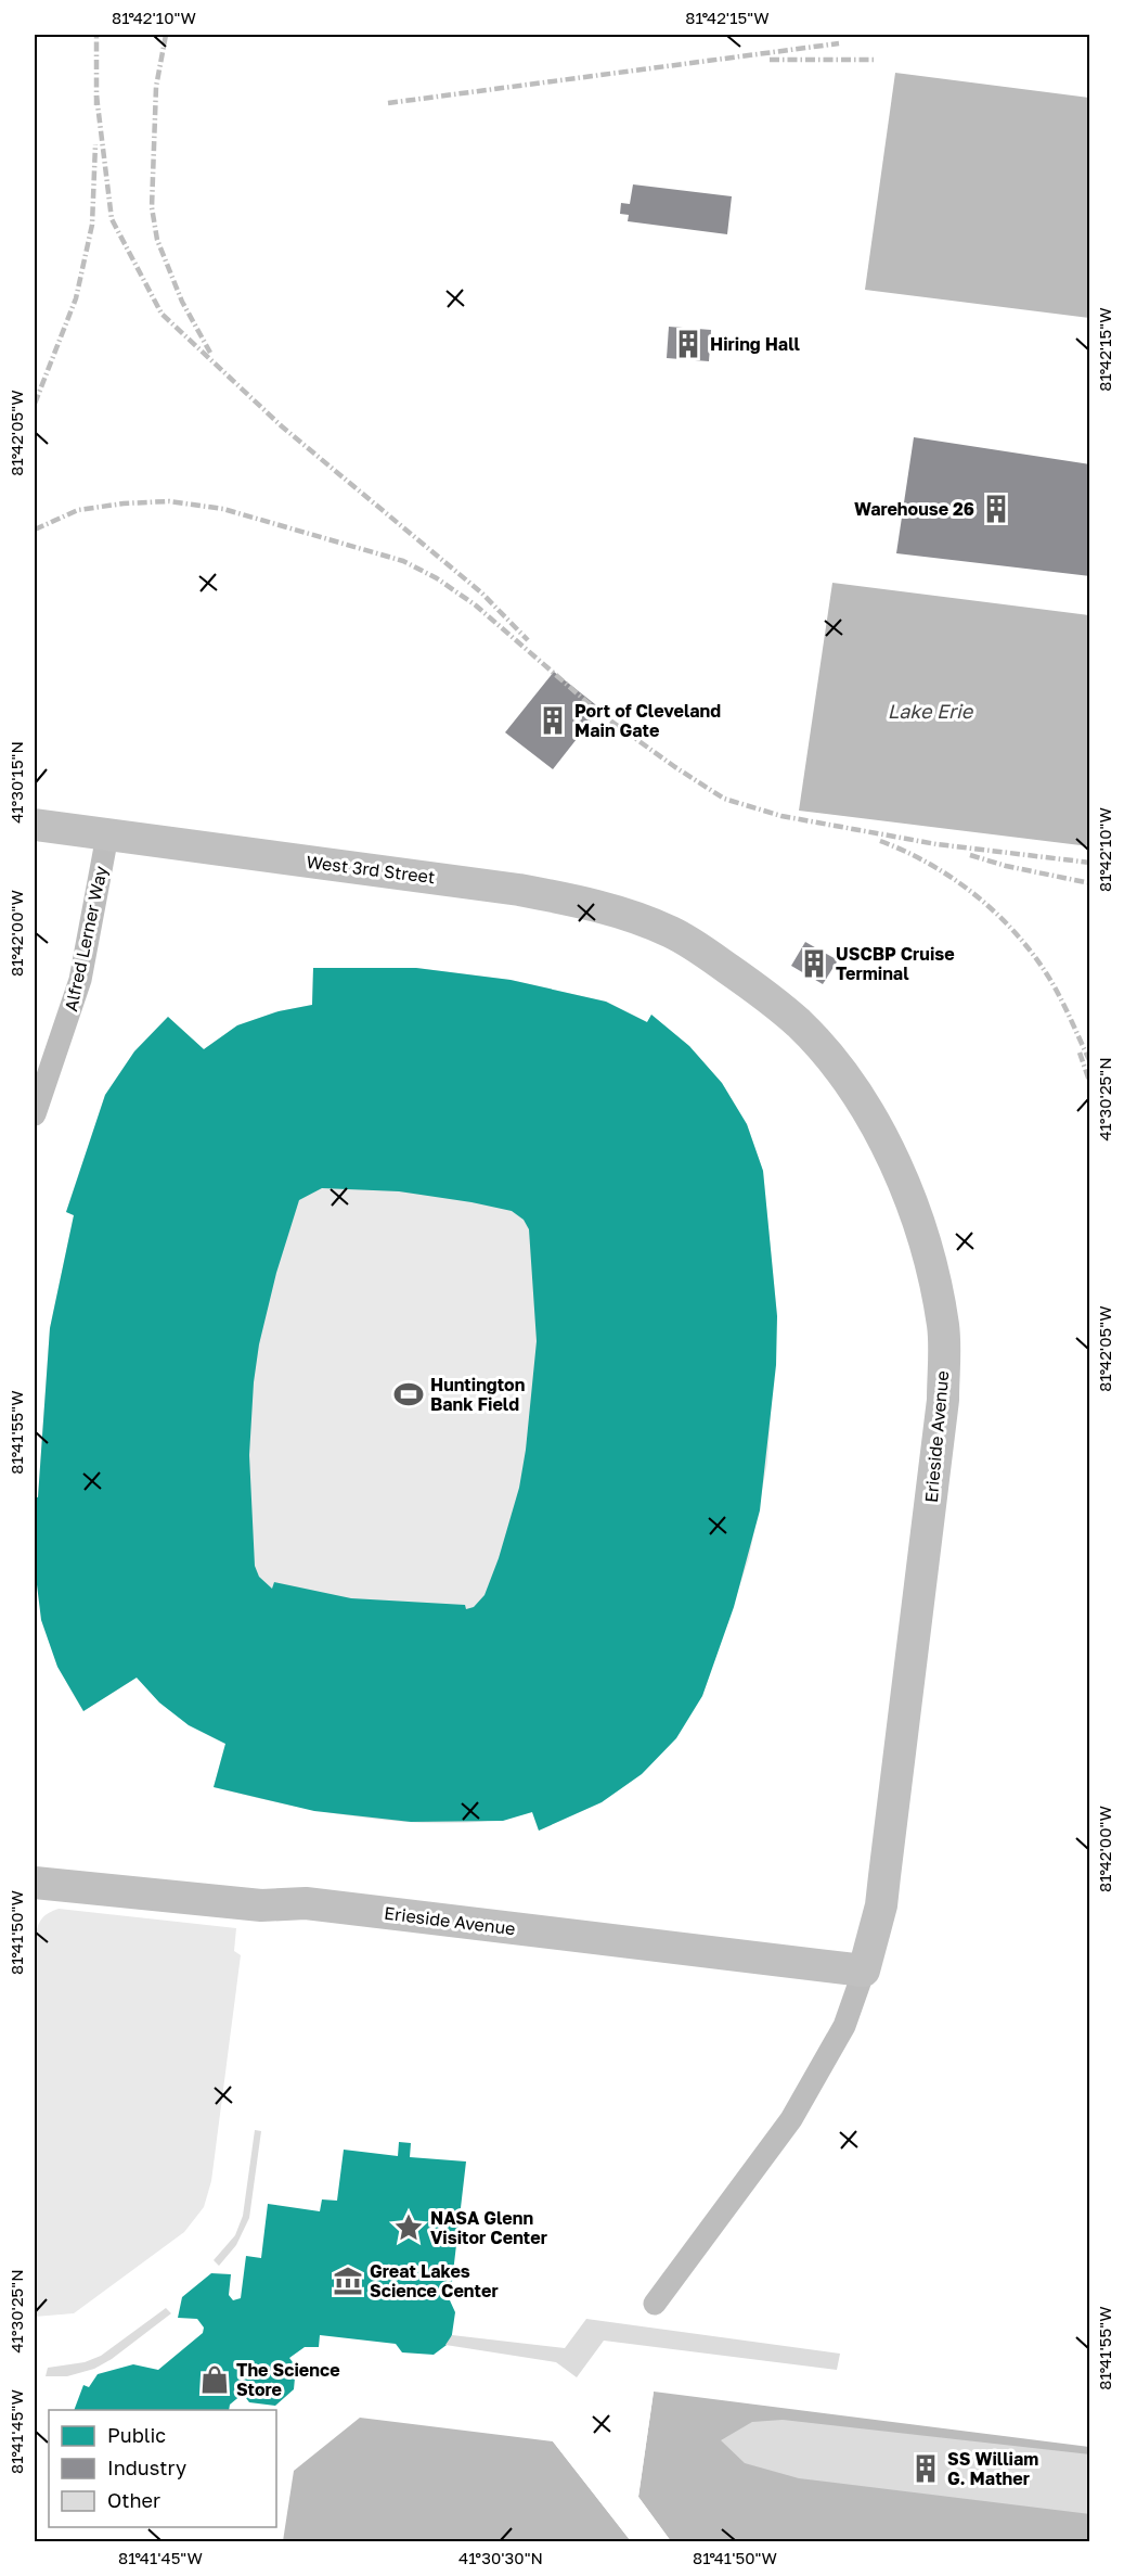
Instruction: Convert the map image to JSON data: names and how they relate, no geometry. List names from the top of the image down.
{
  "streets": {
    "street": ["West 3rd Street", "Alfred Lerner Way", "Erieside Avenue"]
  },
  "crossings": [
    ["West 3rd Street", "Alfred Lerner Way"],
    ["West 3rd Street", "Erieside Avenue"]
  ],
  "water": ["Lake Erie"],
  "places": {
    "building": [
      "Hiring Hall",
      "Warehouse 26",
      "Port of Cleveland Main Gate",
      "USCBP Cruise Terminal",
      "SS William G. Mather"
    ],
    "sports": ["Huntington Bank Field"],
    "place": ["NASA Glenn Visitor Center"],
    "museum": ["Great Lakes Science Center"],
    "shop": ["The Science Store"]
  },
  "legend": ["Public", "Industry", "Other"],
  "coordinates": [
    "81°42'10\"W",
    "81°42'15\"W",
    "81°42'05\"W",
    "41°30'15\"N",
    "81°42'00\"W",
    "41°30'25\"N",
    "81°41'55\"W",
    "81°41'50\"W",
    "81°41'45\"W",
    "41°30'30\"N"
  ]
}
